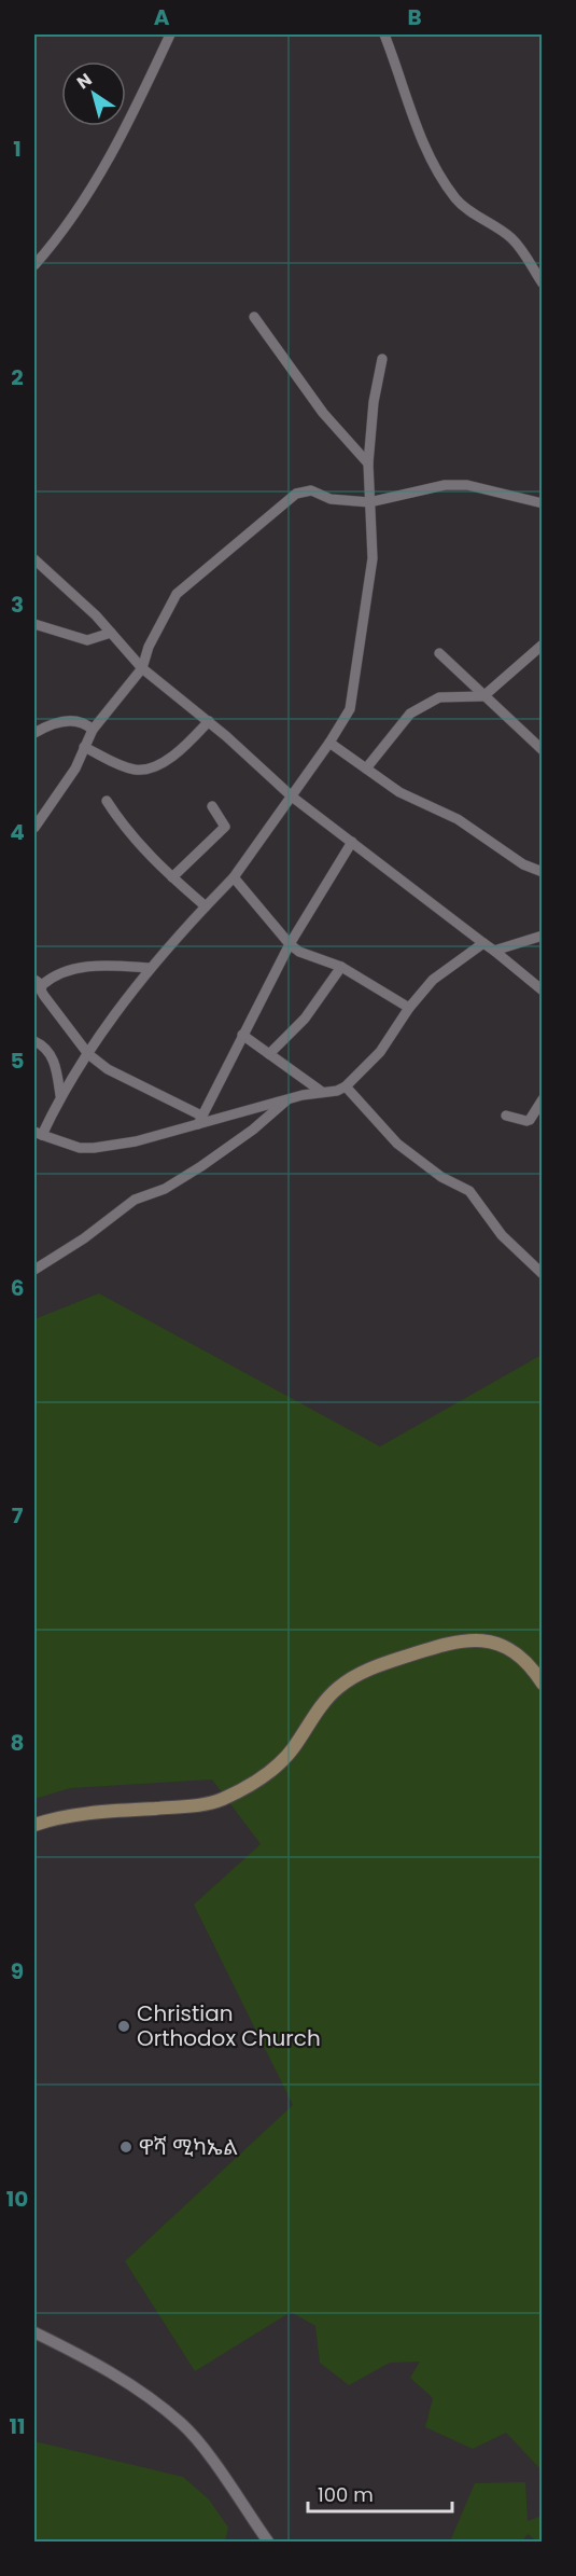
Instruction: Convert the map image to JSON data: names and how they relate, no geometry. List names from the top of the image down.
{
  "places": ["Christian Orthodox Church", "ዋሻ ሚካኤል"],
  "scale_bar": "100 m",
  "north": "top left",
  "grid": {
    "columns": ["A", "B"],
    "rows": [
      "1",
      "2",
      "3",
      "4",
      "5",
      "6",
      "7",
      "8",
      "9",
      "10",
      "11"
    ]
  }
}
